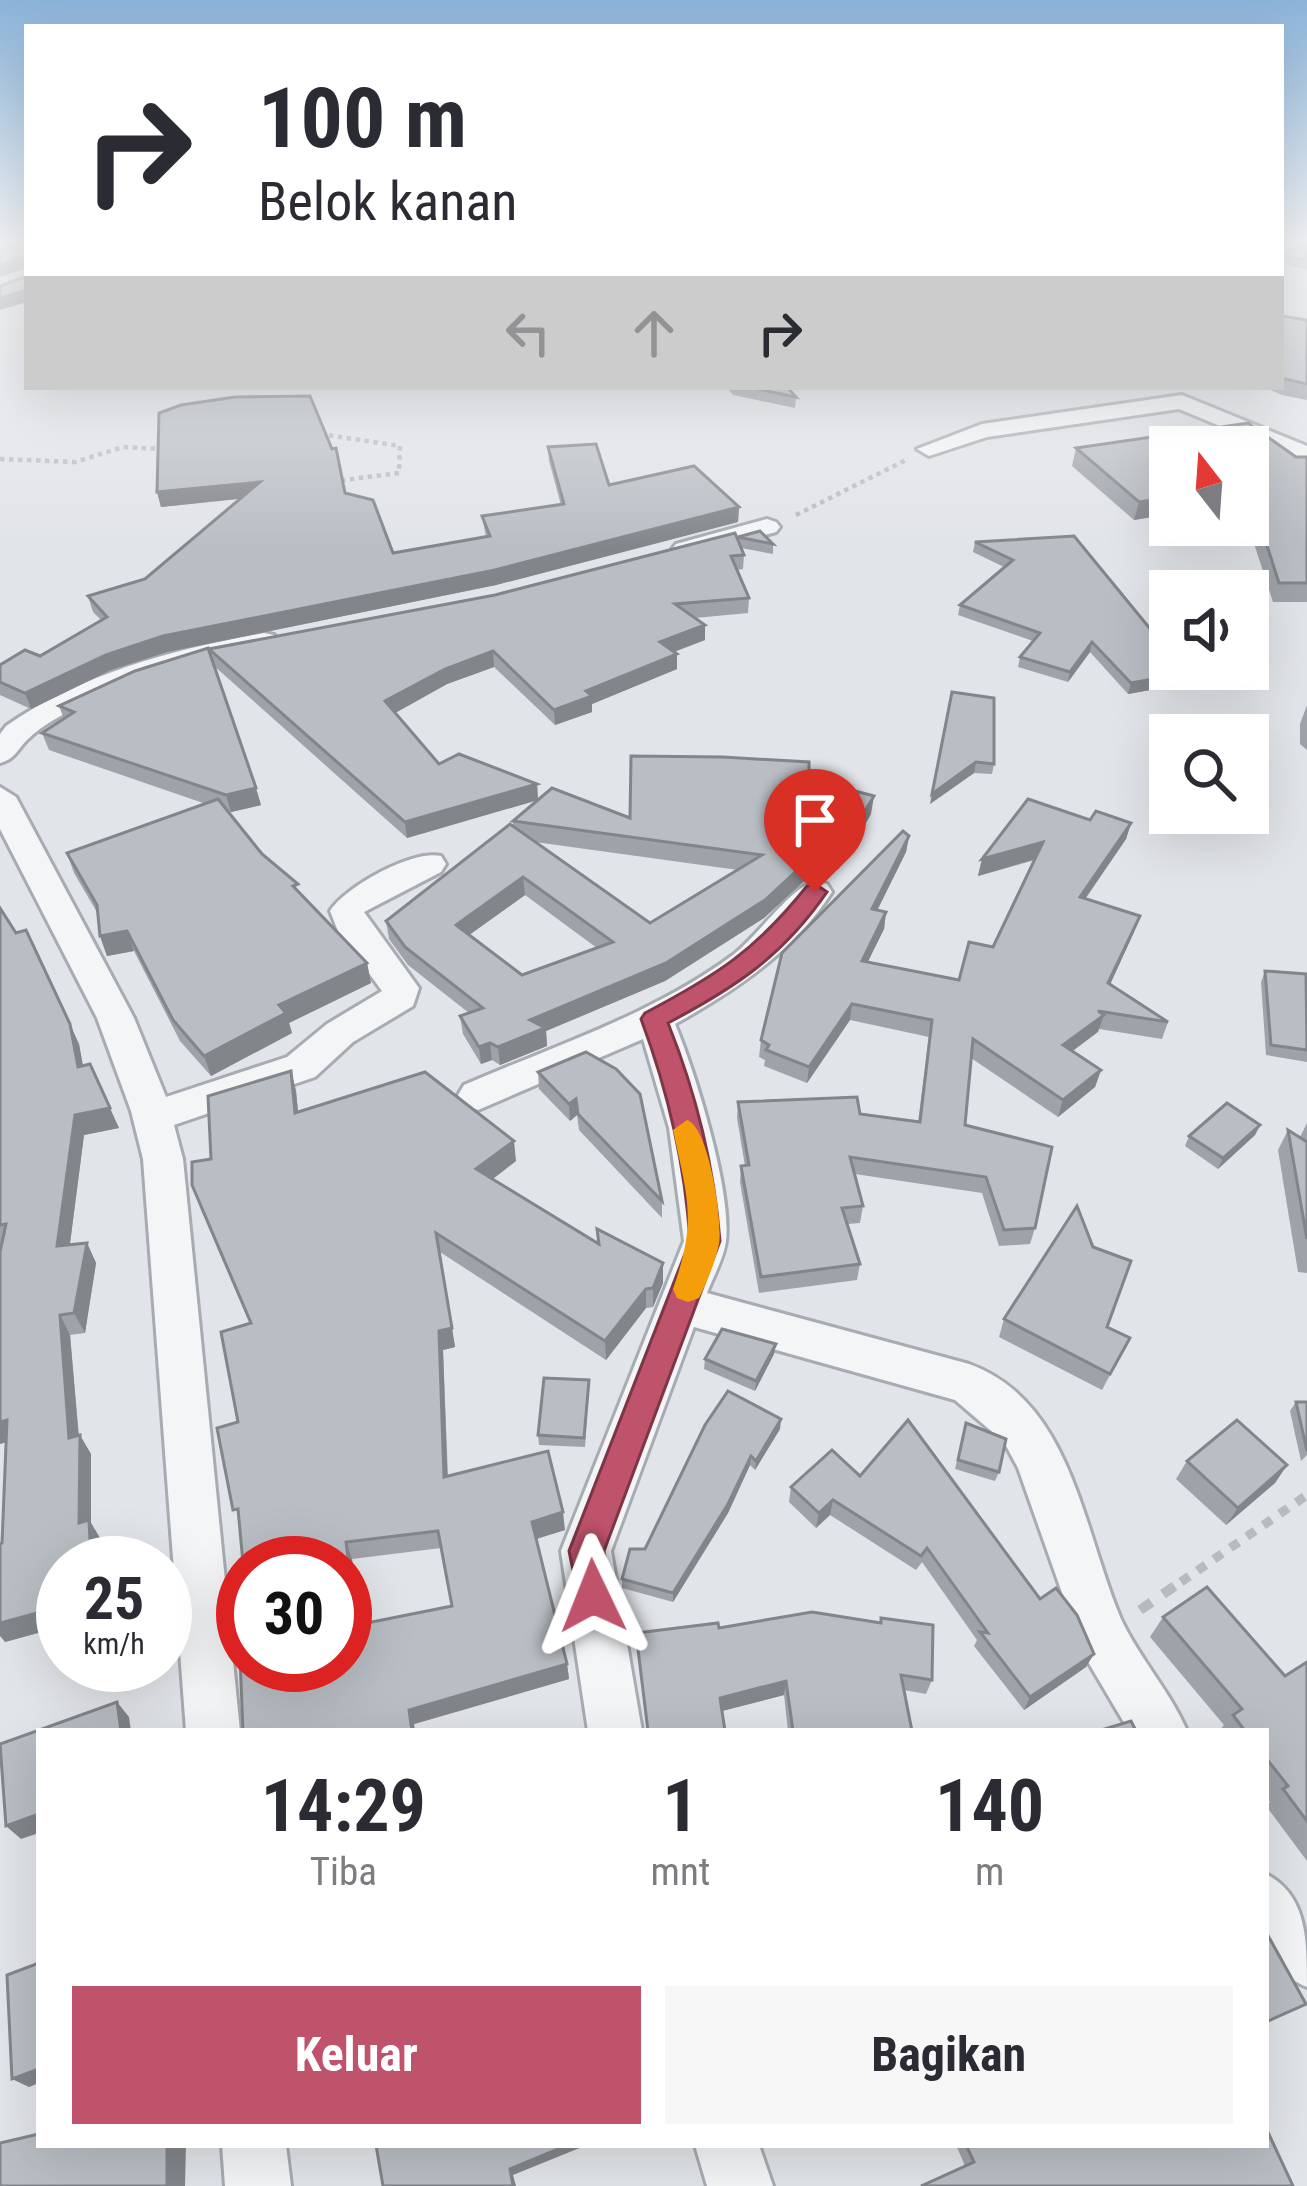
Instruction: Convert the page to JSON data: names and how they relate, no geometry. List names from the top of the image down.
{
  "north": "top",
  "page": {
    "turn": ["100 m", "Belok kanan"],
    "speed": "25 km/h",
    "limit": "30",
    "eta": [
      "14:29",
      "Tiba",
      "1",
      "mnt",
      "140",
      "m"
    ],
    "buttons": ["Keluar", "Bagikan"]
  }
}
